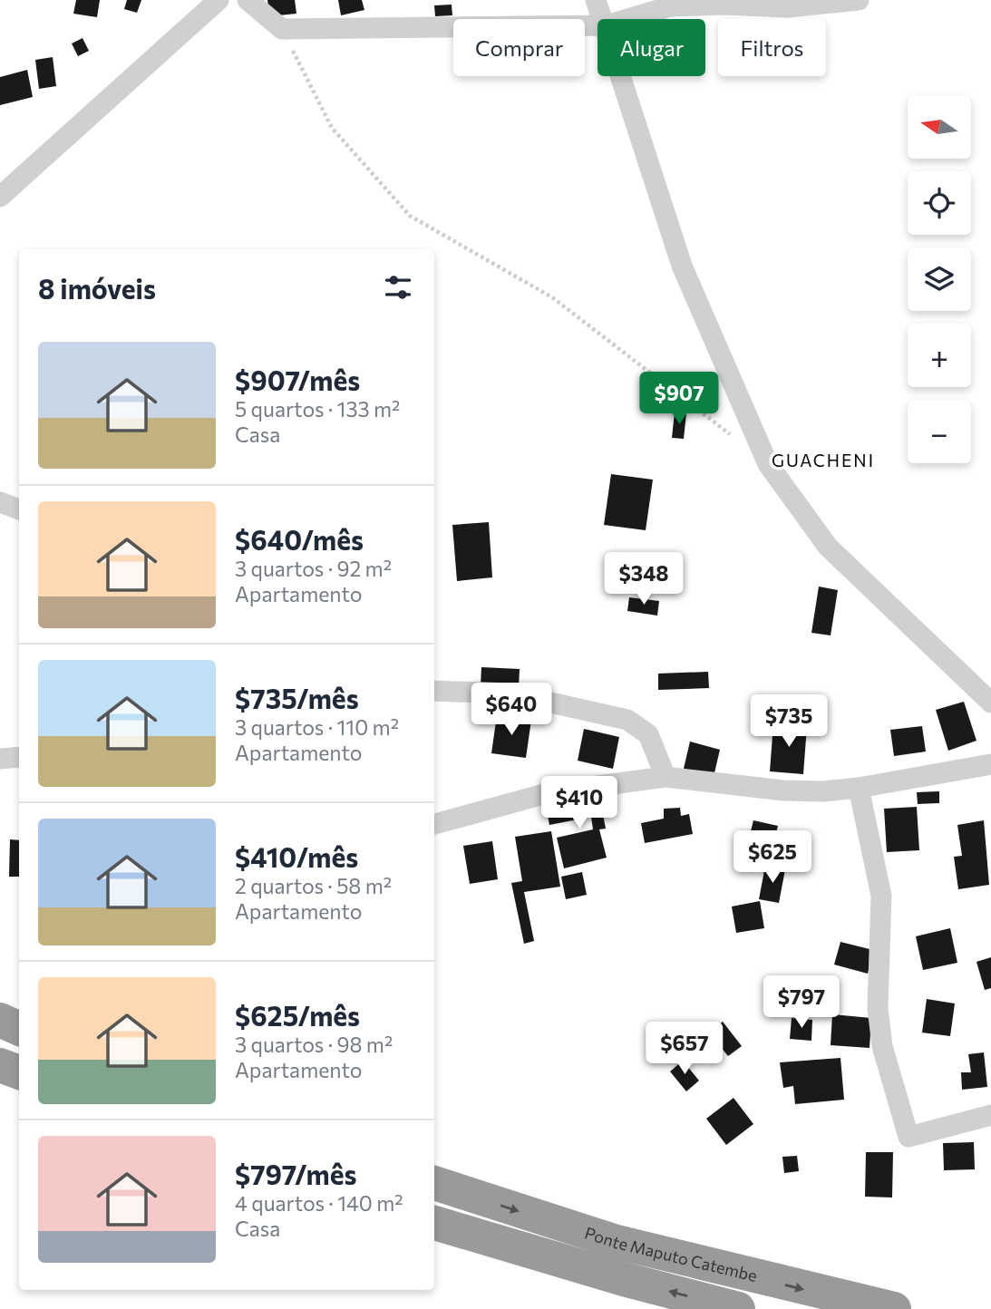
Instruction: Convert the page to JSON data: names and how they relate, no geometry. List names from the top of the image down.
{
  "streets": {
    "highway": ["Ponte Maputo Catembe"]
  },
  "districts": ["GUACHENI"],
  "north": "left",
  "page": {
    "chip": ["Comprar", "Alugar", "Filtros"],
    "map_buttons": ["+", "−"],
    "heading": "8 imóveis",
    "list": [
      {
        "name": "$907/mês",
        "note": "5 quartos · 133 m² · Casa"
      },
      {
        "name": "$640/mês",
        "note": "3 quartos · 92 m² · Apartamento"
      },
      {
        "name": "$735/mês",
        "note": "3 quartos · 110 m² · Apartamento"
      },
      {
        "name": "$410/mês",
        "note": "2 quartos · 58 m² · Apartamento"
      },
      {
        "name": "$625/mês",
        "note": "3 quartos · 98 m² · Apartamento"
      },
      {
        "name": "$797/mês",
        "note": "4 quartos · 140 m² · Casa"
      }
    ],
    "price": [
      "$907",
      "$348",
      "$640",
      "$735",
      "$410",
      "$625",
      "$797",
      "$657"
    ]
  }
}
